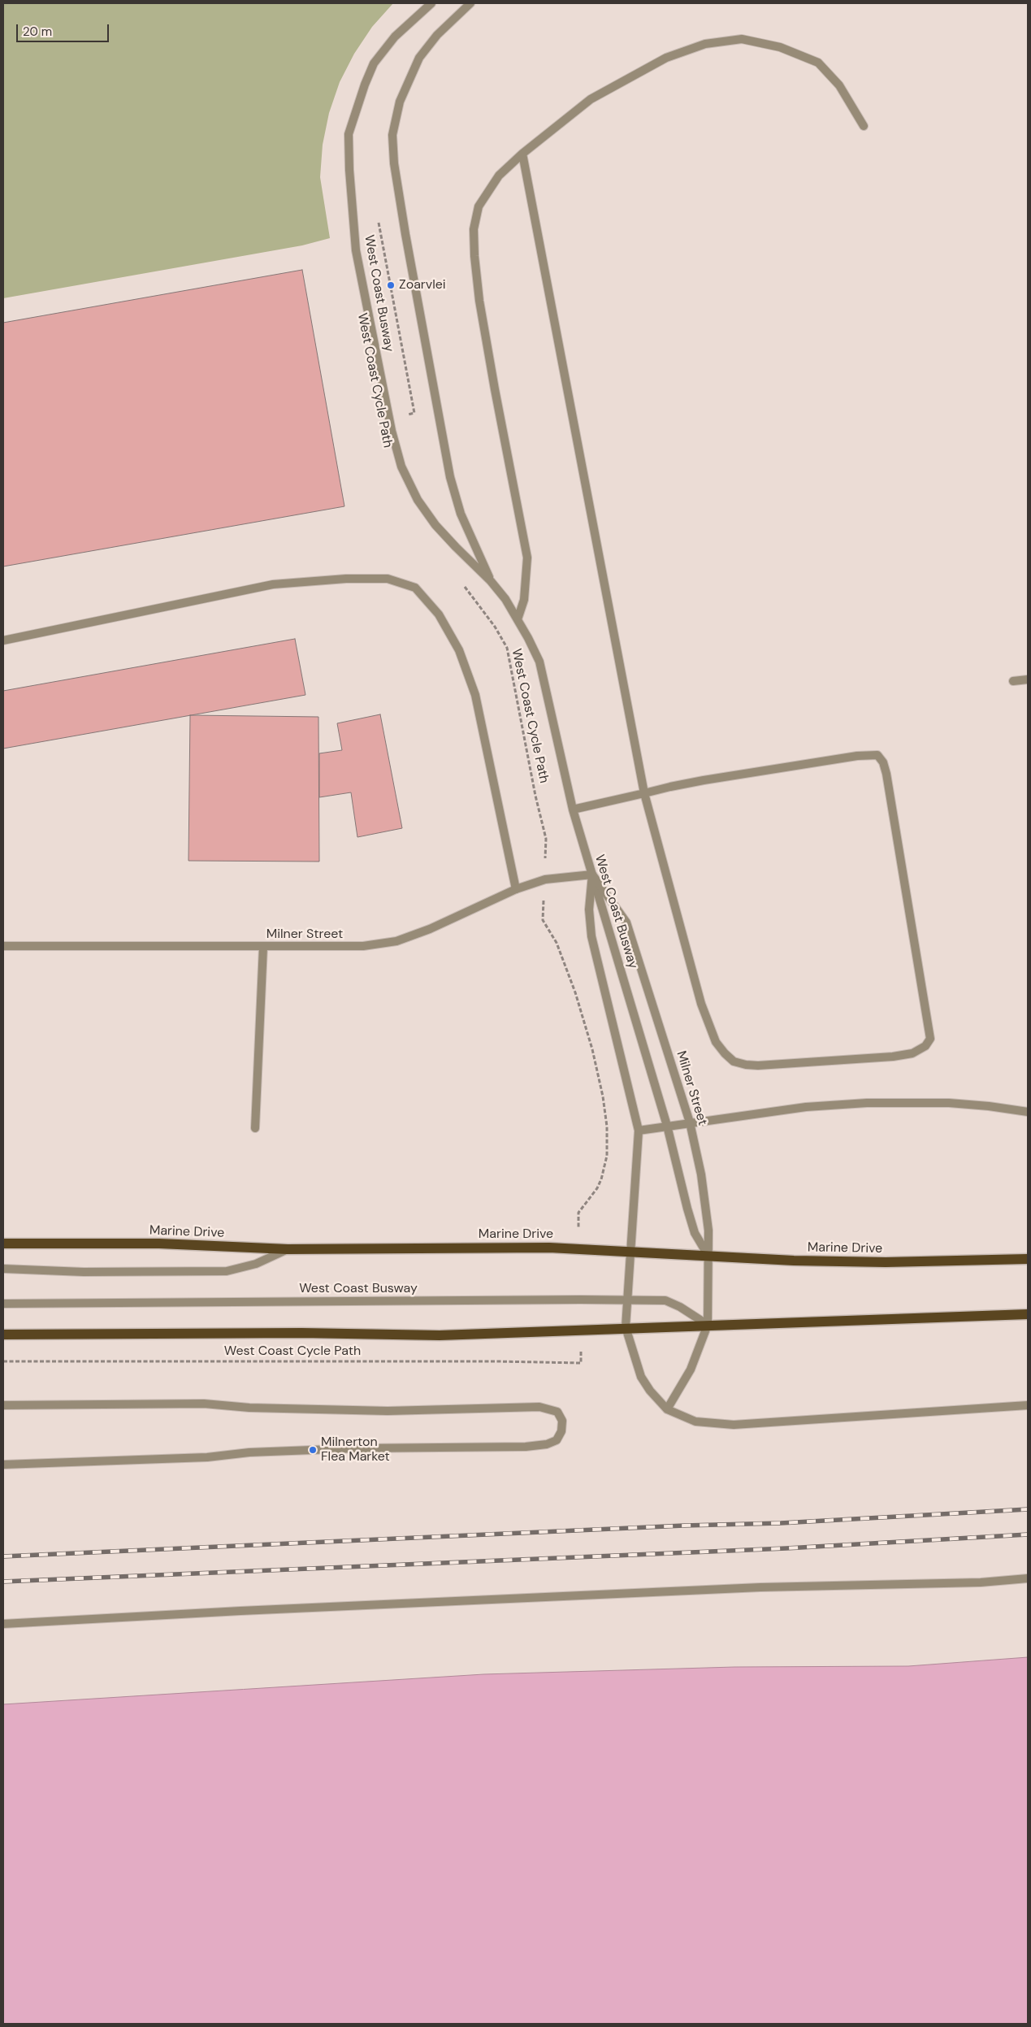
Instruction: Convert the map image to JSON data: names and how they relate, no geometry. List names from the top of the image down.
{
  "streets": {
    "main road": ["Marine Drive"],
    "street": ["West Coast Busway", "Milner Street"],
    "path": ["West Coast Cycle Path"]
  },
  "crossings": [
    ["West Coast Busway", "Milner Street"],
    ["West Coast Busway", "Marine Drive"],
    ["Milner Street", "Marine Drive"]
  ],
  "places": ["Zoarvlei", "Milnerton Flea Market"],
  "scale_bar": "20 m"
}
